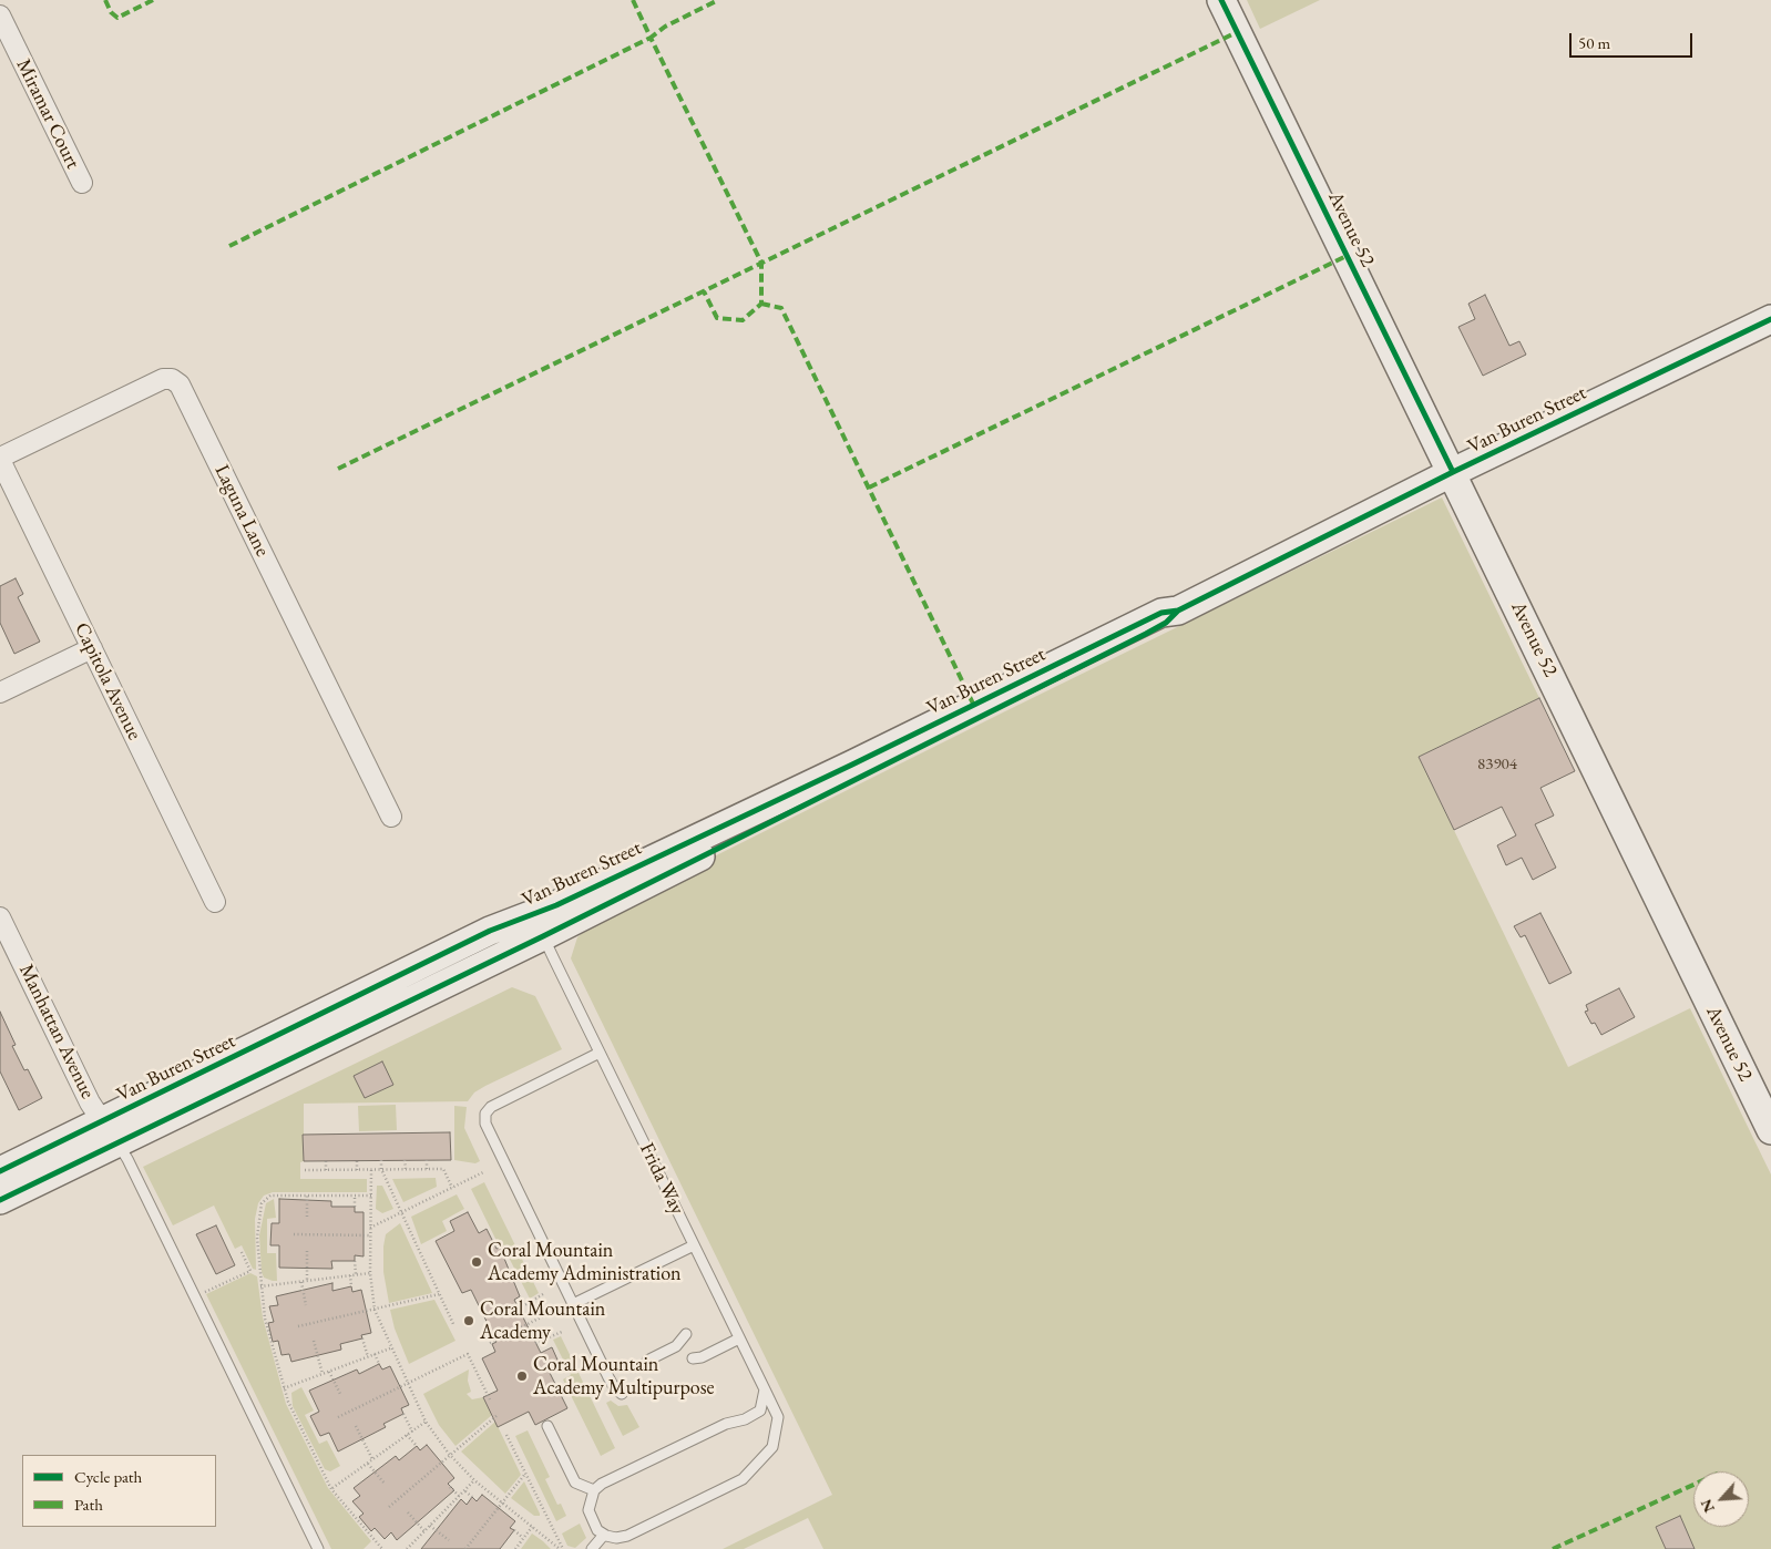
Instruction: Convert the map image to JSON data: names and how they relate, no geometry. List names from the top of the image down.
{
  "streets": {
    "street": [
      "Miramar Court",
      "Avenue 52",
      "Van Buren Street",
      "Laguna Lane",
      "Capitola Avenue",
      "Manhattan Avenue"
    ],
    "lane": ["Frida Way"]
  },
  "crossings": [
    ["Avenue 52", "Van Buren Street"],
    ["Van Buren Street", "Manhattan Avenue"],
    ["Van Buren Street", "Frida Way"],
    ["Laguna Lane", "Capitola Avenue"]
  ],
  "places": ["Coral Mountain Academy Administration", "Coral Mountain Academy", "Coral Mountain Academy Multipurpose"],
  "house_numbers": ["83904"],
  "legend": ["Cycle path", "Path"],
  "scale_bar": "50 m",
  "north": "bottom left"
}
